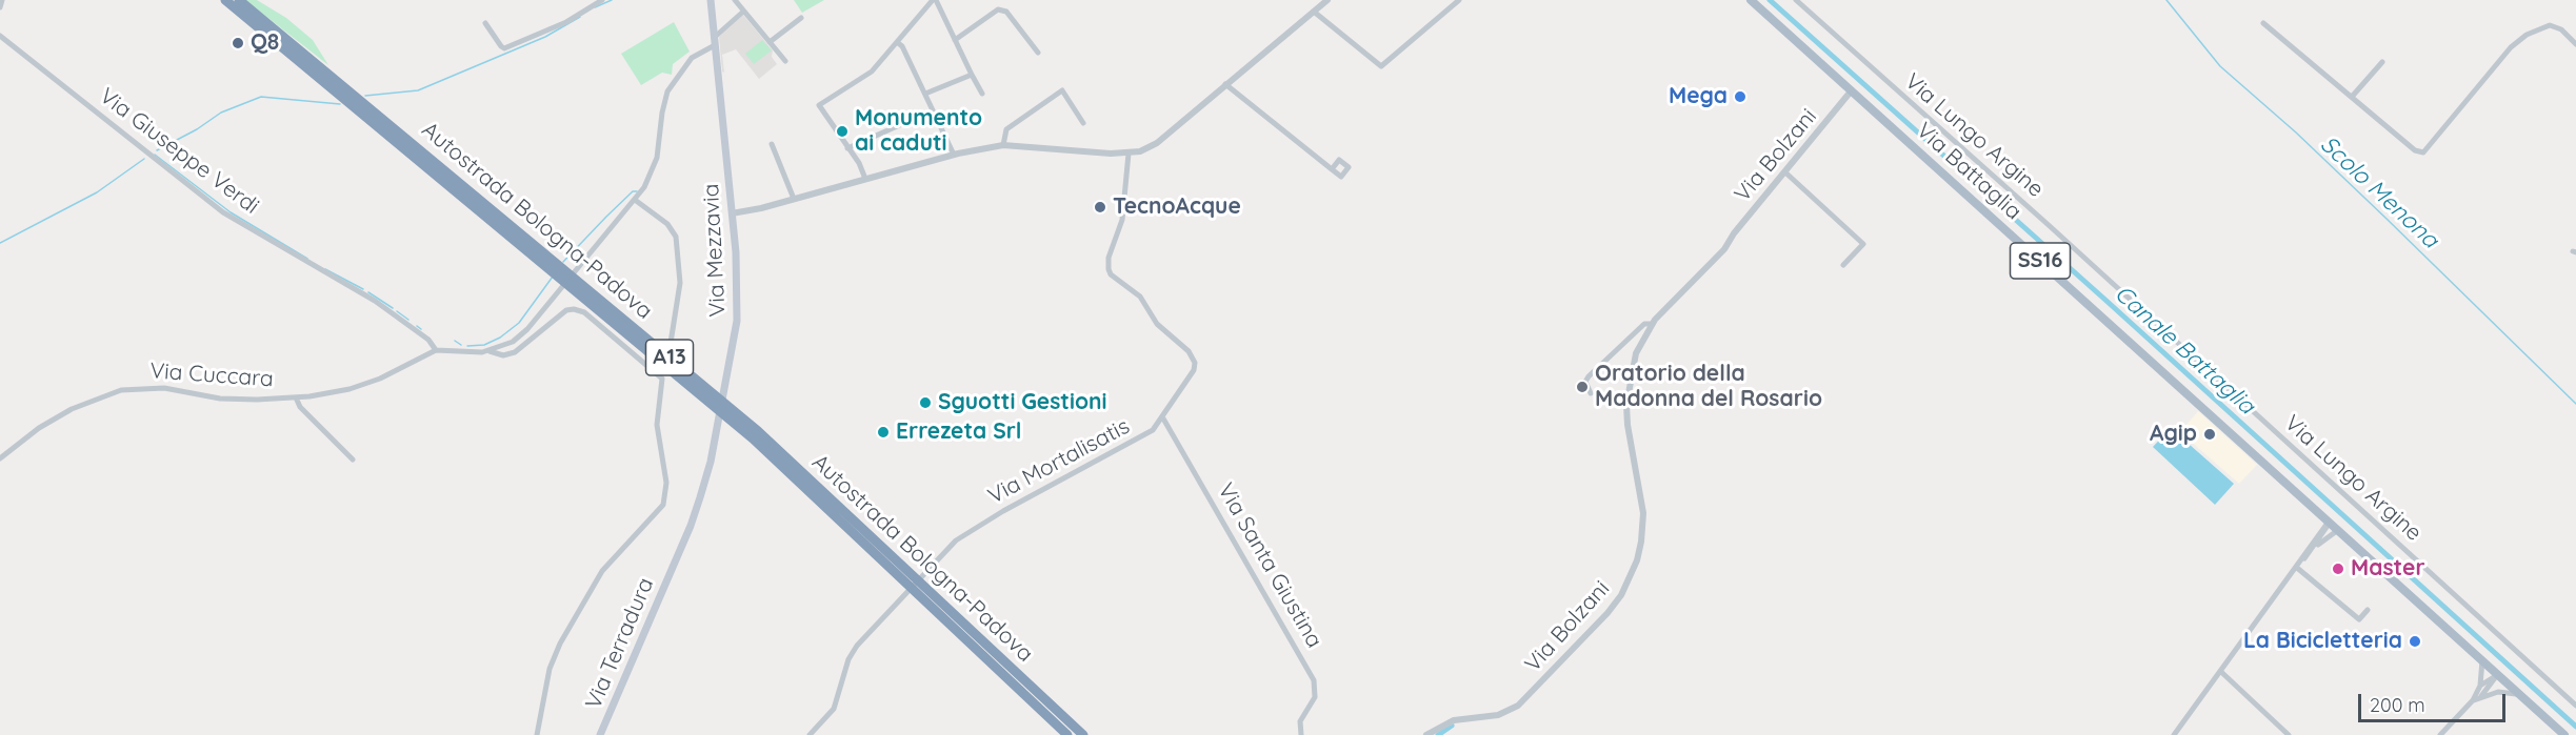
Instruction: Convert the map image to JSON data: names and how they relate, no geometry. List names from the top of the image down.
{
  "streets": {
    "highway": ["Autostrada Bologna-Padova", "A13"],
    "main road": [
      "Via Battaglia",
      "Via Mezzavia",
      "SS16",
      "Via Terradura"
    ],
    "street": [
      "Via Lungo Argine",
      "Via Giuseppe Verdi",
      "Via Bolzani",
      "Via Cuccara",
      "Via Mortalisatis",
      "Via Santa Giustina"
    ]
  },
  "crossings": [
    ["Via Giuseppe Verdi", "Via Cuccara"],
    ["Via Bolzani", "Via Battaglia"],
    ["Via Battaglia", "SS16"],
    ["Via Mezzavia", "Via Cuccara"],
    ["Via Mezzavia", "Via Terradura"],
    ["Via Mortalisatis", "Via Santa Giustina"]
  ],
  "water": ["Scolo Menona", "Canale Battaglia"],
  "places": [
    "Q8",
    "Mega",
    "Monumento ai caduti",
    "TecnoAcque",
    "Oratorio della Madonna del Rosario",
    "Sguotti Gestioni",
    "Errezeta Srl",
    "Agip",
    "Master",
    "La Bicicletteria"
  ],
  "scale_bar": "200 m"
}
